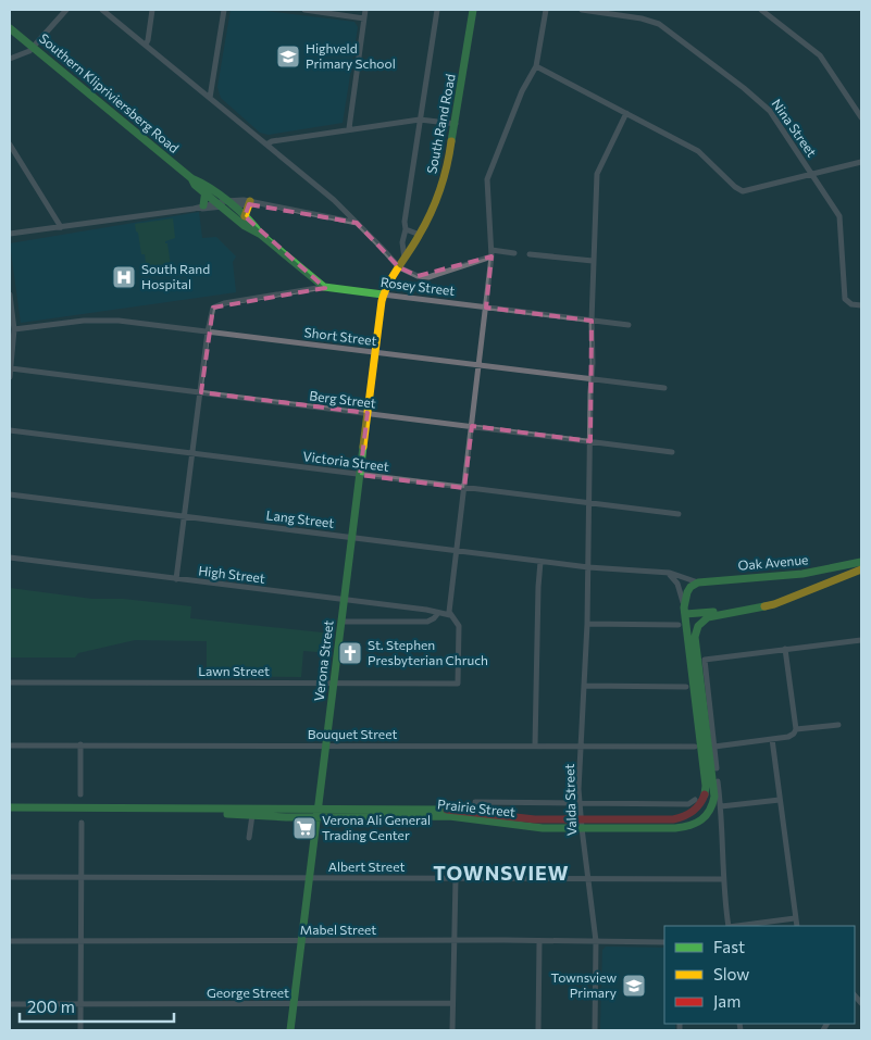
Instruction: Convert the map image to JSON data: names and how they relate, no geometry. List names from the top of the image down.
{
  "streets": {
    "main road": [
      "Southern Klipriviersberg Road",
      "South Rand Road",
      "Rosey Street",
      "Oak Avenue",
      "Verona Street",
      "Prairie Street"
    ],
    "street": [
      "Nina Street",
      "Short Street",
      "Berg Street",
      "Victoria Street",
      "Lang Street",
      "High Street",
      "Lawn Street",
      "Bouquet Street",
      "Valda Street",
      "Albert Street",
      "Mabel Street",
      "George Street"
    ]
  },
  "crossings": [
    ["Southern Klipriviersberg Road", "Rosey Street"],
    ["South Rand Road", "Rosey Street"],
    ["South Rand Road", "Verona Street"],
    ["Rosey Street", "Short Street"],
    ["Rosey Street", "Verona Street"],
    ["Rosey Street", "Valda Street"],
    ["Short Street", "Verona Street"],
    ["Short Street", "Valda Street"],
    ["Berg Street", "Verona Street"],
    ["Berg Street", "Valda Street"],
    ["Victoria Street", "Verona Street"],
    ["Victoria Street", "Valda Street"],
    ["Lang Street", "Oak Avenue"],
    ["Lang Street", "Verona Street"],
    ["Lang Street", "Valda Street"],
    ["Oak Avenue", "Prairie Street"],
    ["High Street", "Verona Street"],
    ["High Street", "Lawn Street"],
    ["Verona Street", "Lawn Street"],
    ["Verona Street", "Bouquet Street"],
    ["Verona Street", "Prairie Street"],
    ["Verona Street", "Albert Street"],
    ["Verona Street", "Mabel Street"],
    ["Verona Street", "George Street"],
    ["Bouquet Street", "Valda Street"],
    ["Valda Street", "Prairie Street"],
    ["Valda Street", "Albert Street"],
    ["Valda Street", "Mabel Street"]
  ],
  "districts": ["TOWNSVIEW"],
  "places": {
    "school or university": ["Highveld Primary School", "Townsview Primary"],
    "hospital": ["South Rand Hospital"],
    "church": ["St. Stephen Presbyterian Chruch"],
    "supermarket": ["Verona Ali General Trading Center"]
  },
  "legend": ["Fast", "Slow", "Jam"],
  "scale_bar": "200 m"
}
